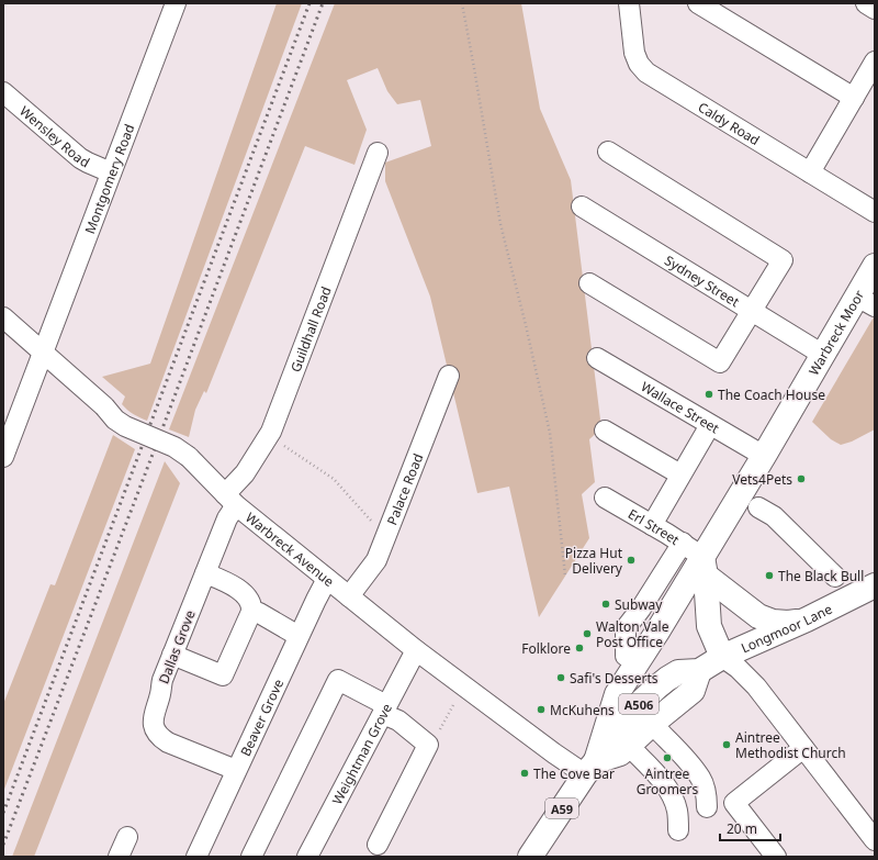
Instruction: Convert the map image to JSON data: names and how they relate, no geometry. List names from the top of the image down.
{
  "streets": {
    "main road": [
      "Warbreck Moor",
      "Longmoor Lane",
      "A506",
      "A59"
    ],
    "street": [
      "Caldy Road",
      "Wensley Road",
      "Montgomery Road",
      "Sydney Street",
      "Guildhall Road",
      "Wallace Street",
      "Palace Road",
      "Erl Street",
      "Warbreck Avenue",
      "Dallas Grove",
      "Beaver Grove",
      "Weightman Grove"
    ]
  },
  "crossings": [
    ["Wensley Road", "Montgomery Road"],
    ["Montgomery Road", "Warbreck Avenue"],
    ["Sydney Street", "Warbreck Moor"],
    ["Guildhall Road", "Warbreck Avenue"],
    ["Guildhall Road", "Dallas Grove"],
    ["Warbreck Moor", "Wallace Street"],
    ["Warbreck Moor", "Erl Street"],
    ["Warbreck Moor", "Warbreck Avenue"],
    ["Warbreck Moor", "Longmoor Lane"],
    ["Warbreck Moor", "A506"],
    ["Warbreck Moor", "A59"],
    ["Palace Road", "Warbreck Avenue"],
    ["Erl Street", "A506"],
    ["Warbreck Avenue", "Longmoor Lane"],
    ["Warbreck Avenue", "Dallas Grove"],
    ["Warbreck Avenue", "A506"],
    ["Warbreck Avenue", "Beaver Grove"],
    ["Warbreck Avenue", "Weightman Grove"],
    ["Warbreck Avenue", "A59"],
    ["Longmoor Lane", "A506"],
    ["Longmoor Lane", "A59"],
    ["Dallas Grove", "Beaver Grove"],
    ["A506", "A59"]
  ],
  "places": [
    "The Coach House",
    "Vets4Pets",
    "Pizza Hut Delivery",
    "The Black Bull",
    "Subway",
    "Walton Vale Post Office",
    "Folklore",
    "Safi's Desserts",
    "McKuhens",
    "Aintree Methodist Church",
    "Aintree Groomers",
    "The Cove Bar"
  ],
  "scale_bar": "20 m"
}
